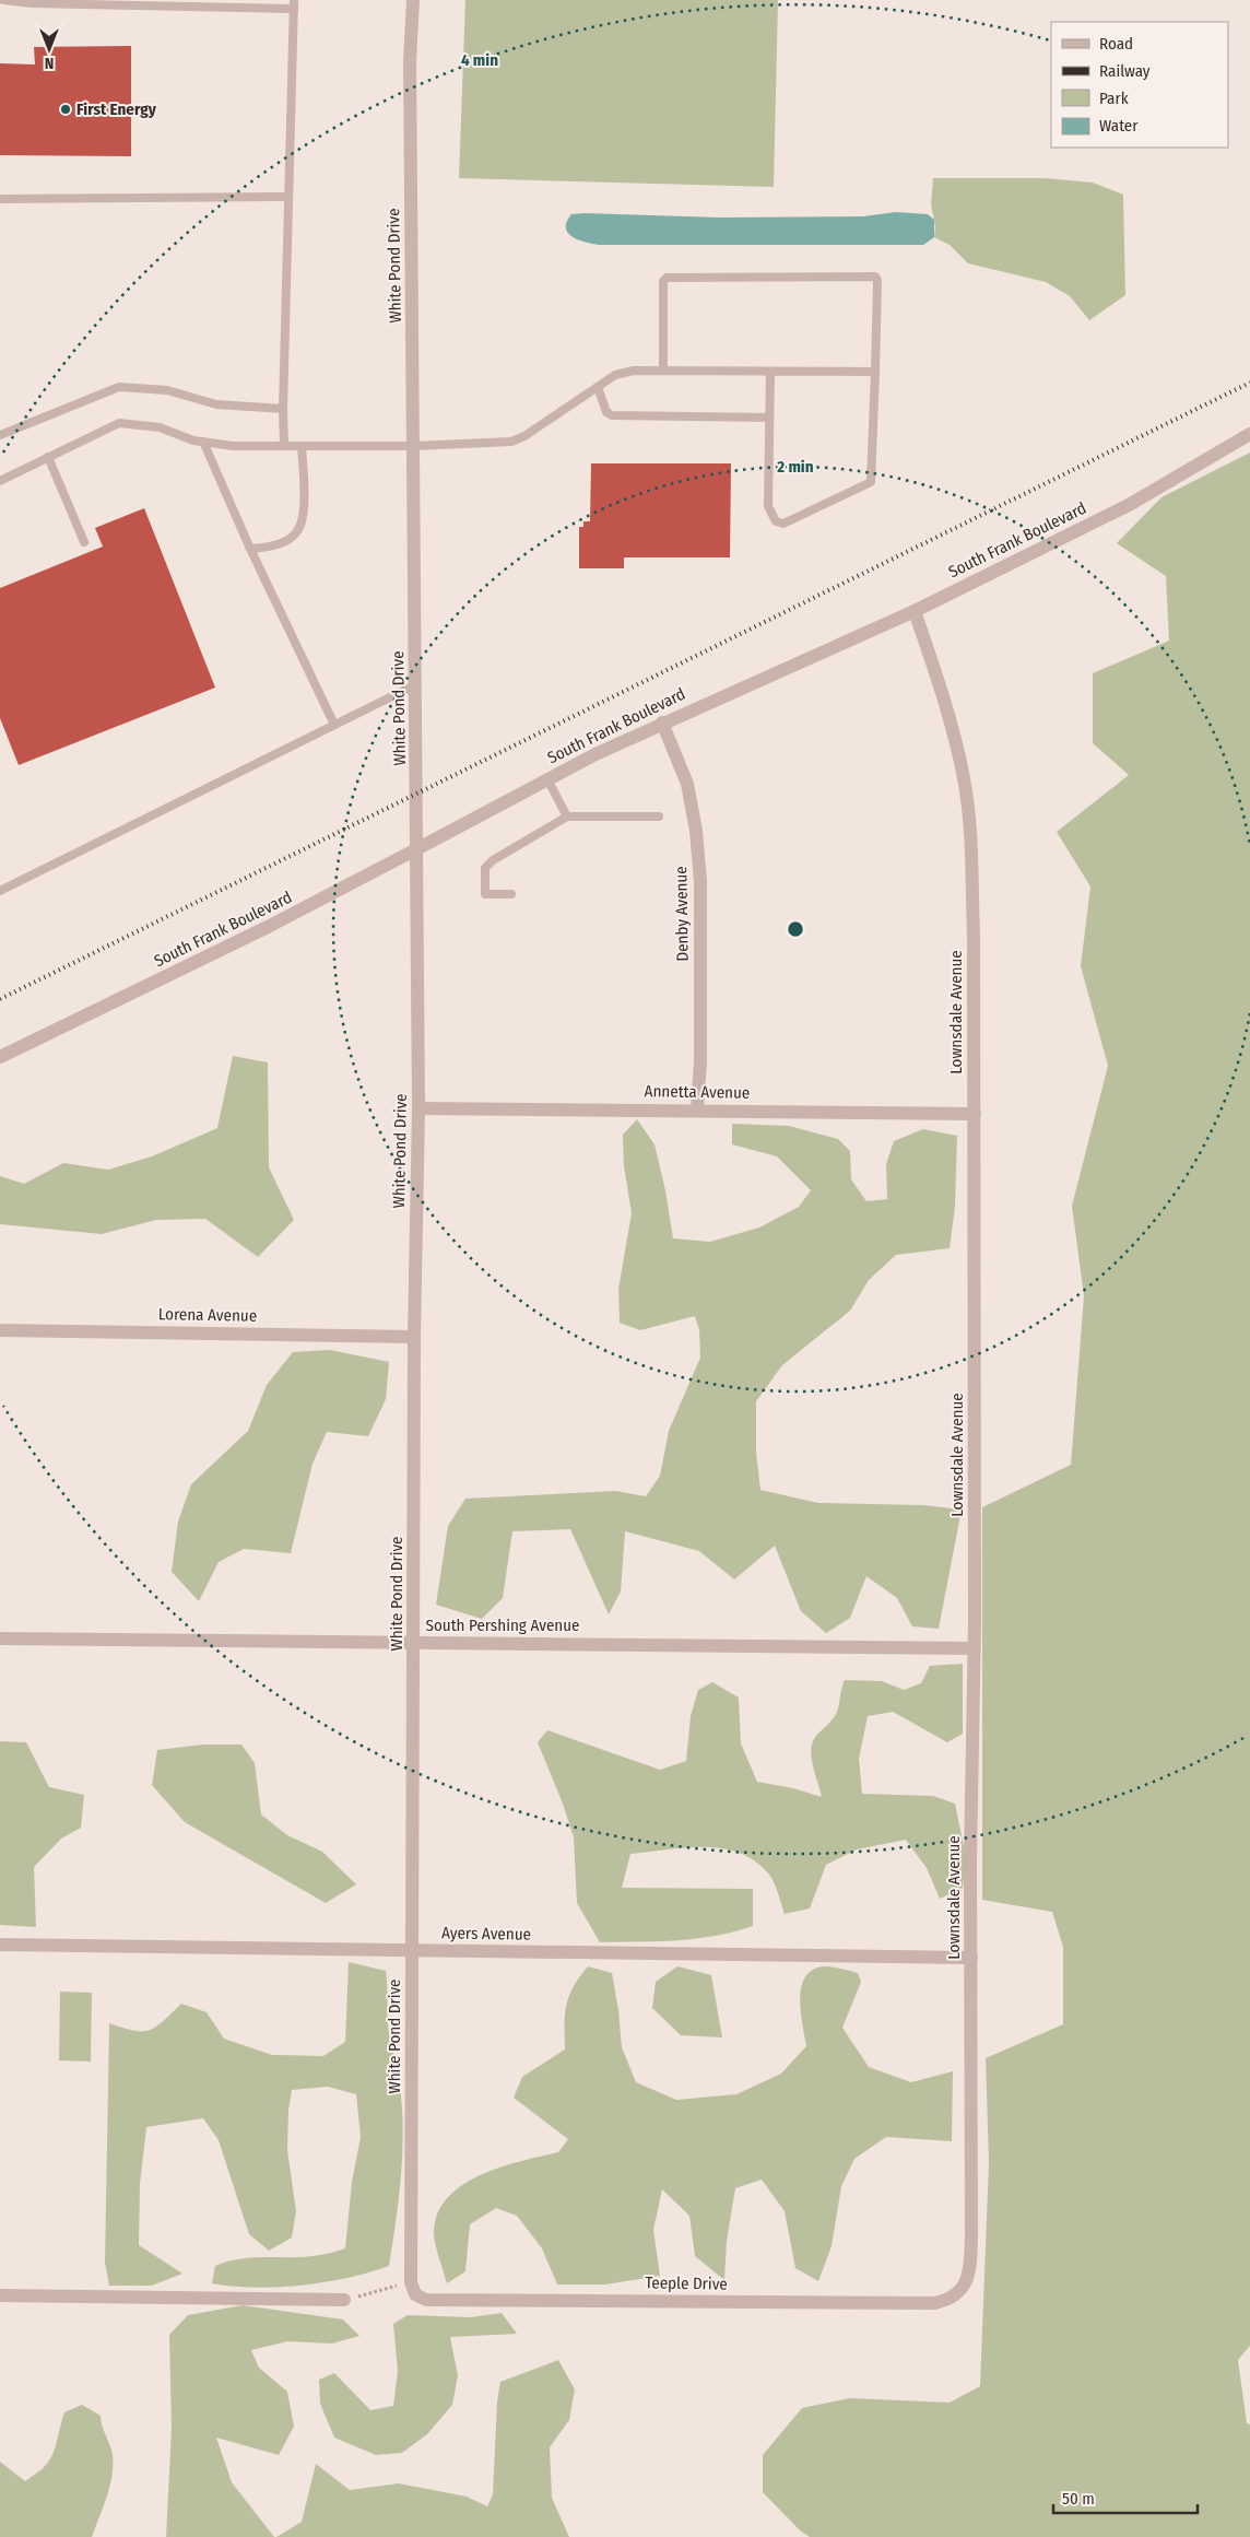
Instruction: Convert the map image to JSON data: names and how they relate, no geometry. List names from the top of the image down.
{
  "streets": {
    "street": [
      "White Pond Drive",
      "South Frank Boulevard",
      "Denby Avenue",
      "Lownsdale Avenue",
      "Annetta Avenue",
      "Lorena Avenue",
      "South Pershing Avenue",
      "Ayers Avenue",
      "Teeple Drive"
    ]
  },
  "crossings": [
    ["White Pond Drive", "South Frank Boulevard"],
    ["White Pond Drive", "Annetta Avenue"],
    ["White Pond Drive", "Lorena Avenue"],
    ["White Pond Drive", "South Pershing Avenue"],
    ["White Pond Drive", "Ayers Avenue"],
    ["White Pond Drive", "Teeple Drive"],
    ["South Frank Boulevard", "Denby Avenue"],
    ["South Frank Boulevard", "Lownsdale Avenue"],
    ["Denby Avenue", "Annetta Avenue"],
    ["Lownsdale Avenue", "Annetta Avenue"],
    ["Lownsdale Avenue", "South Pershing Avenue"],
    ["Lownsdale Avenue", "Ayers Avenue"],
    ["Lownsdale Avenue", "Teeple Drive"]
  ],
  "places": ["First Energy"],
  "legend": [
    "Road",
    "Railway",
    "Park",
    "Water"
  ],
  "scale_bar": "50 m",
  "north": "bottom",
  "rings": ["4 min", "2 min"]
}
